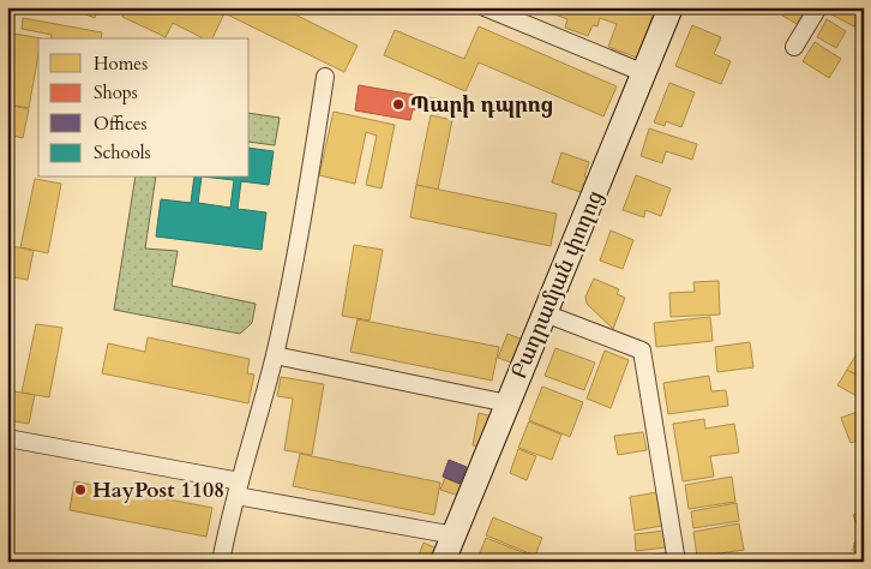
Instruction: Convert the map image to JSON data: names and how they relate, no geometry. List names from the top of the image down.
{
  "streets": {
    "main road": ["Բաղրամյան փողոց"]
  },
  "places": ["Պարի դպրոց", "HayPost 1108"],
  "legend": [
    "Homes",
    "Shops",
    "Offices",
    "Schools"
  ]
}
